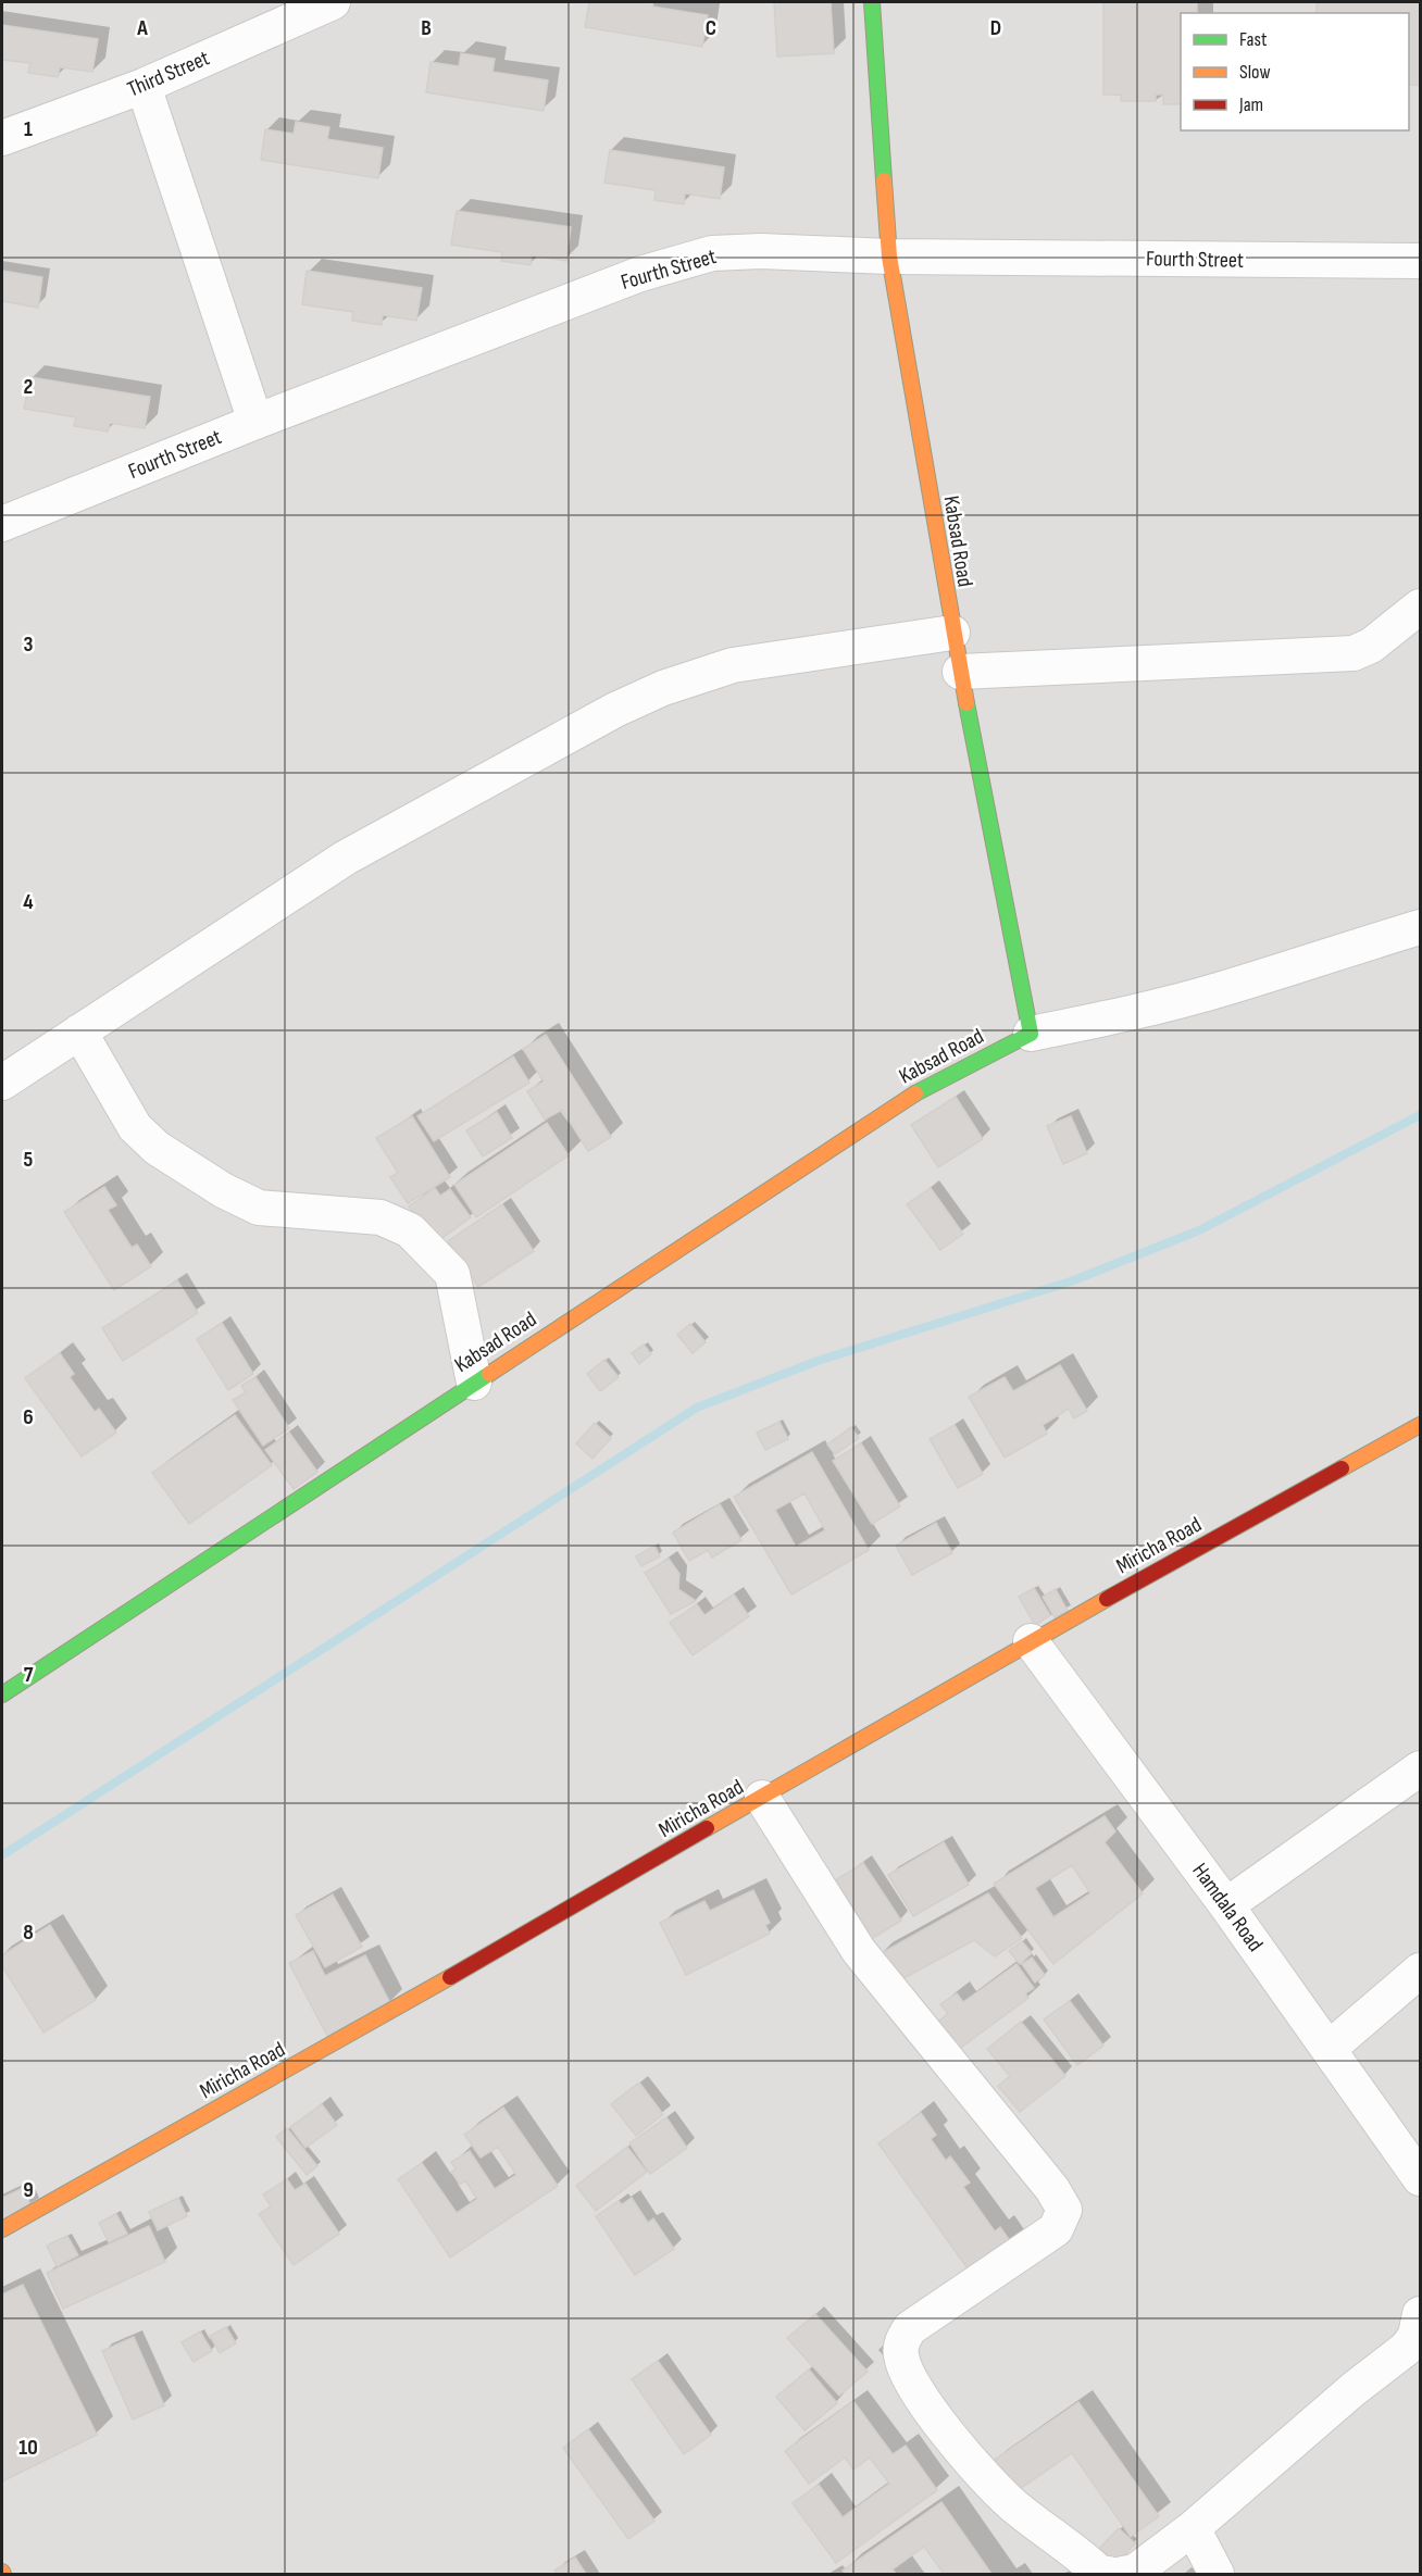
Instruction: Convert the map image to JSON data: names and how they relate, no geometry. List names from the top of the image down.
{
  "streets": {
    "street": [
      "Third Street",
      "Fourth Street",
      "Kabsad Road",
      "Miricha Road",
      "Hamdala Road"
    ]
  },
  "crossings": [
    ["Fourth Street", "Kabsad Road"],
    ["Miricha Road", "Hamdala Road"]
  ],
  "legend": ["Fast", "Slow", "Jam"],
  "grid": {
    "columns": [
      "A",
      "B",
      "C",
      "D"
    ],
    "rows": [
      "1",
      "2",
      "3",
      "4",
      "5",
      "6",
      "7",
      "8",
      "9",
      "10"
    ]
  }
}
